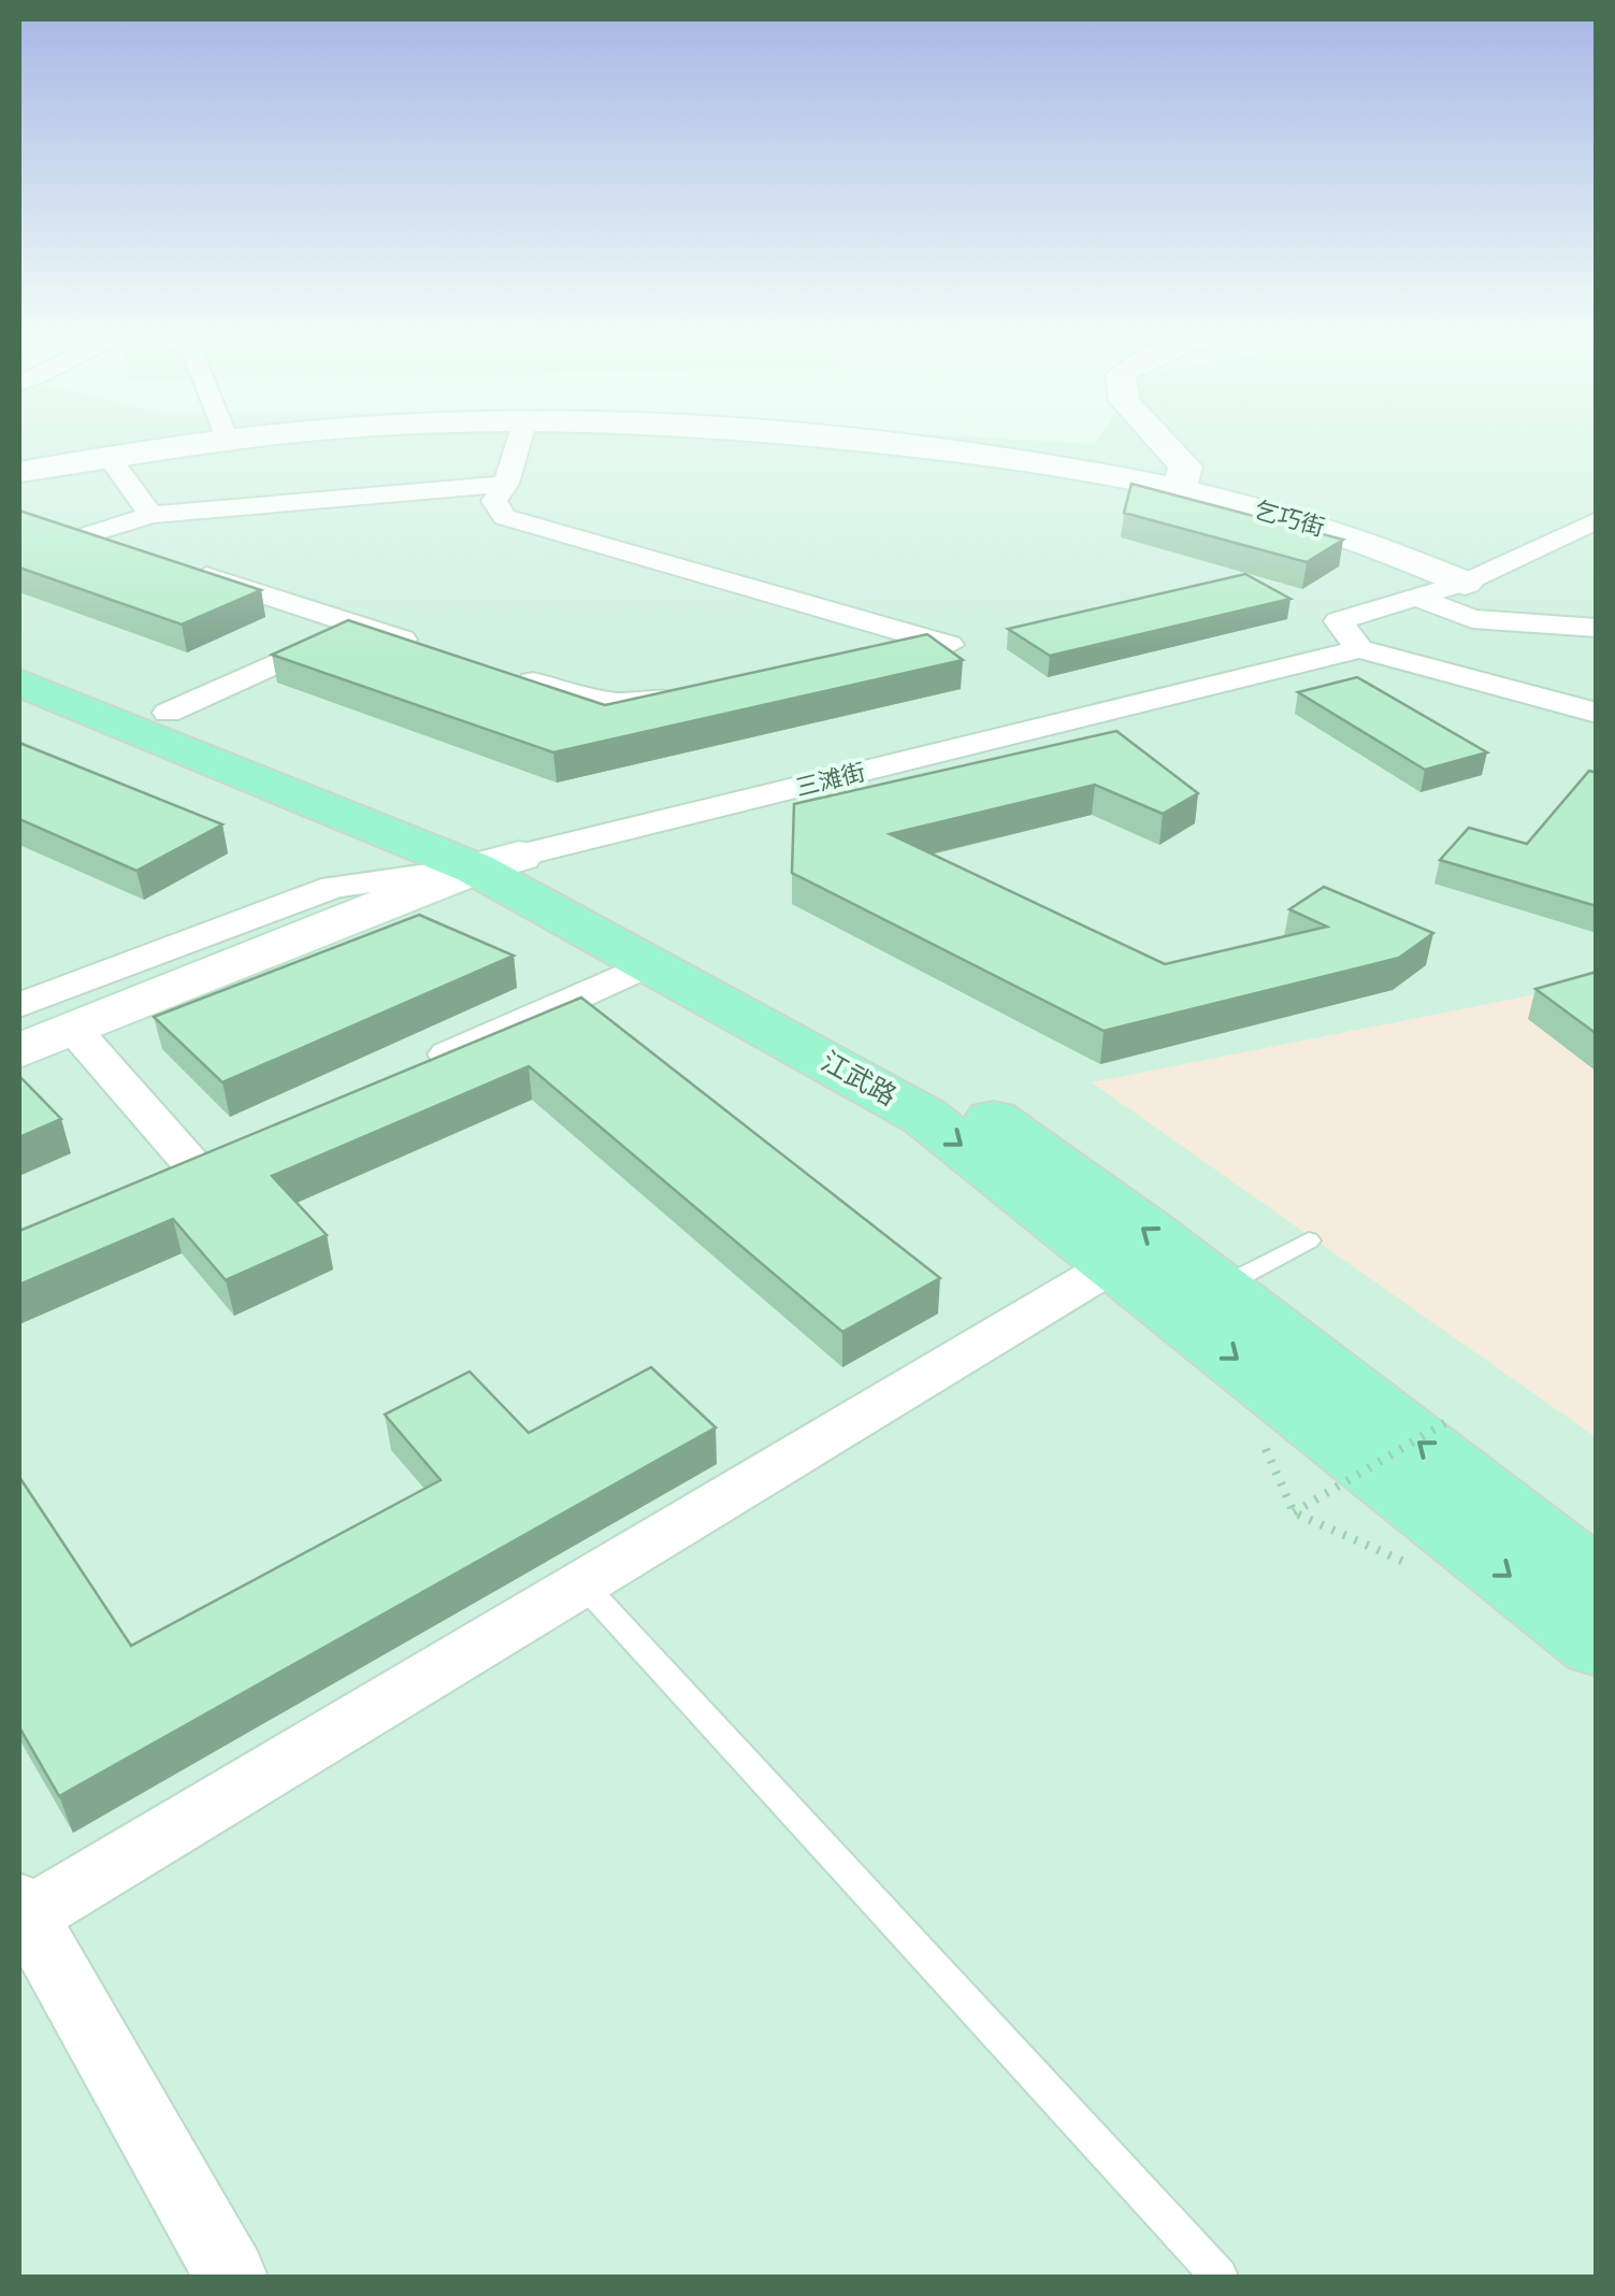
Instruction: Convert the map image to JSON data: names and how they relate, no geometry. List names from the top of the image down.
{
  "streets": {
    "main road": ["江武路"],
    "street": ["乞巧街", "三滩街"]
  },
  "crossings": [
    ["三滩街", "江武路"]
  ]
}
